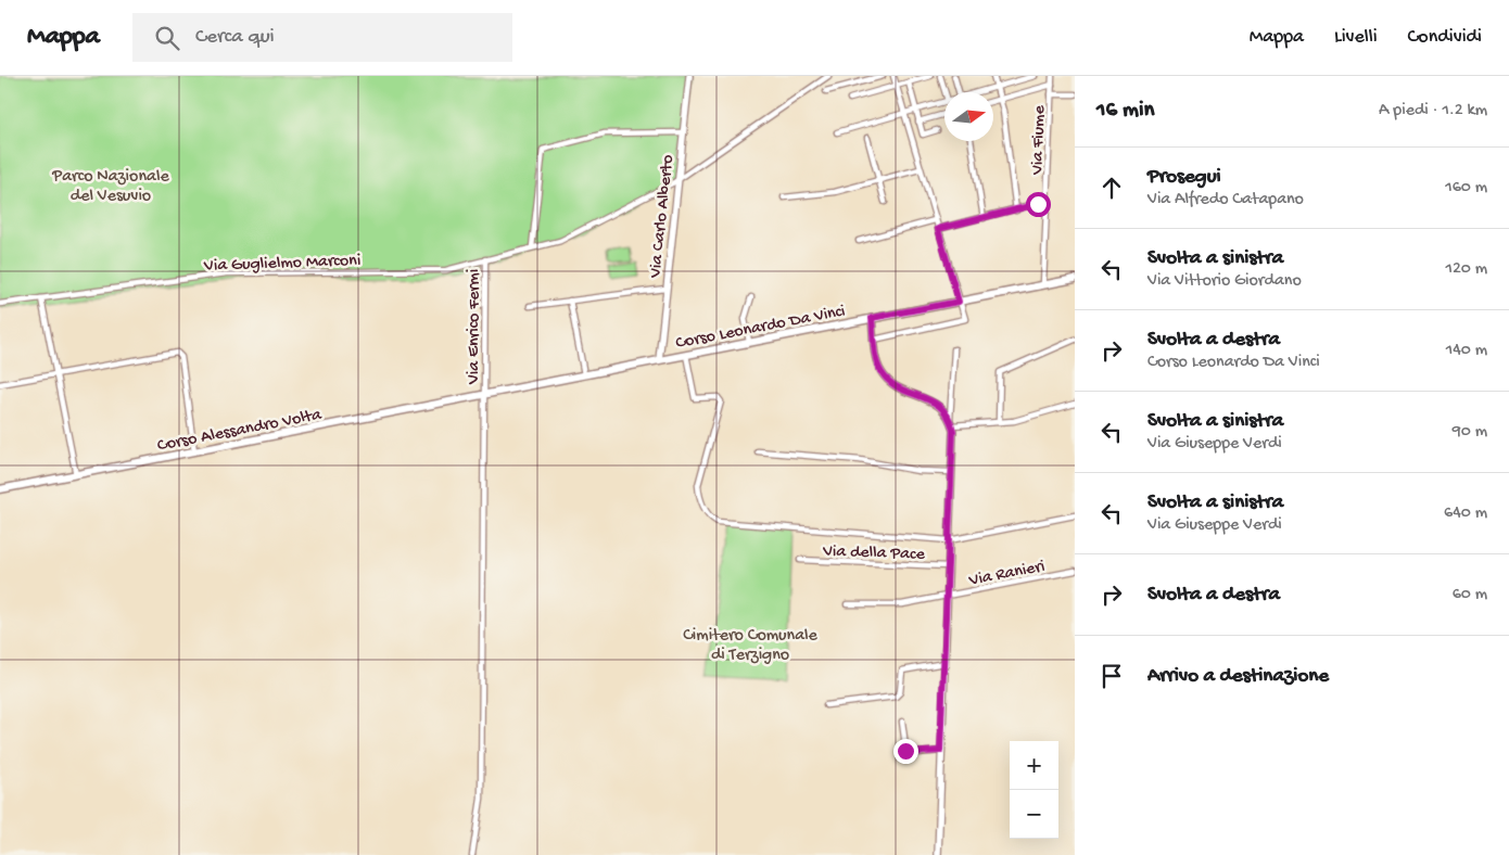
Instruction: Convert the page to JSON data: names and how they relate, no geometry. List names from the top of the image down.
{
  "streets": {
    "main road": ["Corso Leonardo Da Vinci", "Corso Alessandro Volta"],
    "street": [
      "Via Fiume",
      "Via Carlo Alberto",
      "Via Guglielmo Marconi",
      "Via Enrico Fermi",
      "Via della Pace",
      "Via Ranieri"
    ]
  },
  "crossings": [
    ["Via Fiume", "Corso Leonardo Da Vinci"],
    ["Via Carlo Alberto", "Via Guglielmo Marconi"],
    ["Via Carlo Alberto", "Corso Leonardo Da Vinci"],
    ["Via Guglielmo Marconi", "Via Enrico Fermi"],
    ["Corso Leonardo Da Vinci", "Via Enrico Fermi"],
    ["Corso Leonardo Da Vinci", "Corso Alessandro Volta"],
    ["Via Enrico Fermi", "Corso Alessandro Volta"]
  ],
  "parks": ["Parco Nazionale del Vesuvio", "Cimitero Comunale di Terzigno"],
  "north": "right",
  "page": {
    "header": "Mappa",
    "search": "Cerca qui",
    "nav": ["Mappa", "Livelli", "Condividi"],
    "heading": ["16 min", "A piedi · 1.2 km"],
    "list": [
      ["Prosegui", "Via Alfredo Catapano", "160 m"],
      ["Svolta a sinistra", "Via Vittorio Giordano", "120 m"],
      ["Svolta a destra", "Corso Leonardo Da Vinci", "140 m"],
      ["Svolta a sinistra", "Via Giuseppe Verdi", "90 m"],
      ["Svolta a sinistra", "Via Giuseppe Verdi", "640 m"],
      ["Svolta a destra", "60 m"],
      "Arrivo a destinazione"
    ],
    "map_buttons": ["+", "−"]
  }
}
